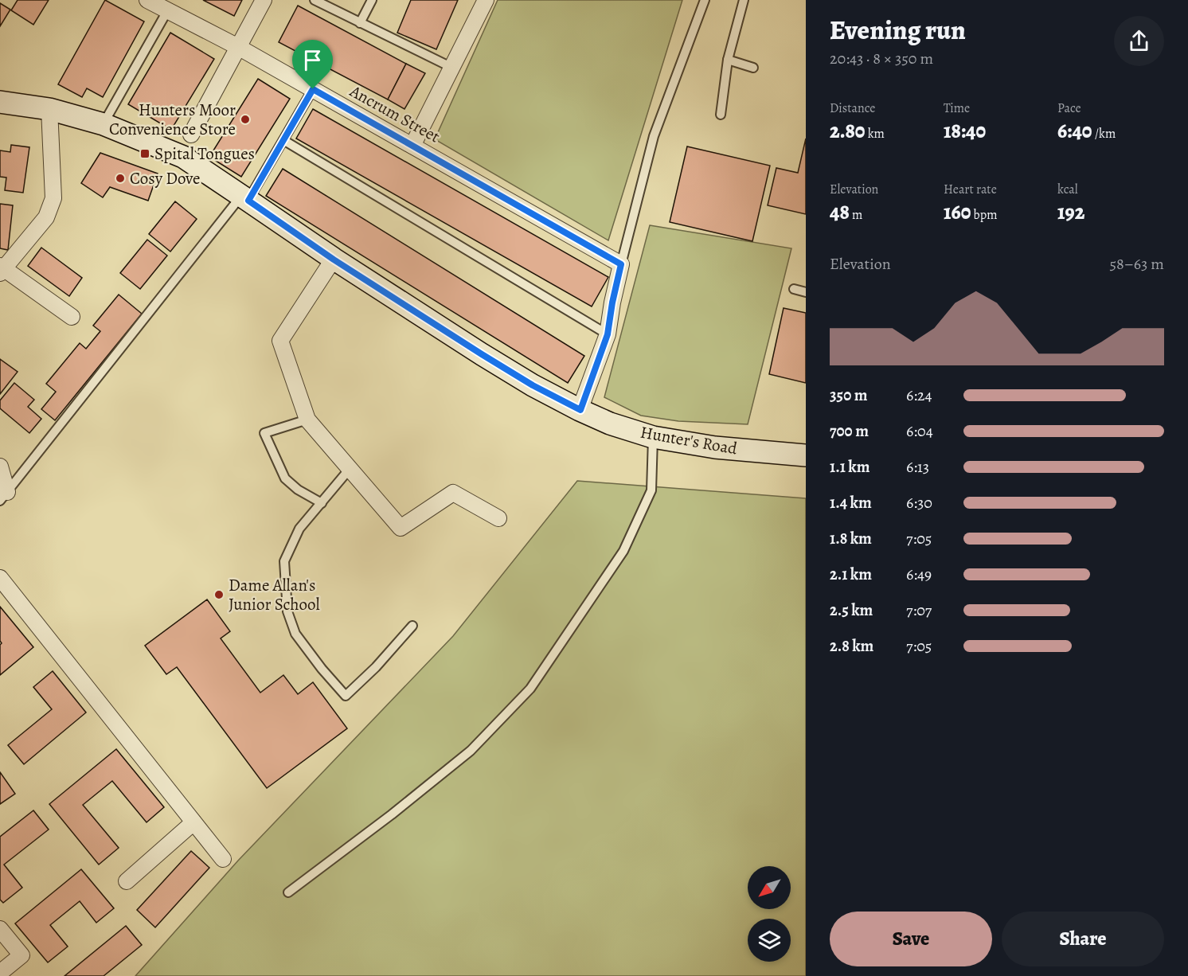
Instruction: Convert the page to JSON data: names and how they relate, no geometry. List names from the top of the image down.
{
  "streets": {
    "street": ["Ancrum Street", "Hunter's Road"]
  },
  "places": {
    "other": ["Hunters Moor Convenience Store", "Cosy Dove", "Dame Allan's Junior School"],
    "transit": ["Spital Tongues"]
  },
  "north": "bottom left",
  "page": {
    "heading": ["Evening run", "20:43 · 8 × 350 m"],
    "stats": [
      ["Distance", "2.80 km"],
      ["Time", "18:40"],
      ["Pace", "6:40 /km"],
      ["Elevation", "48 m"],
      ["Heart rate", "160 bpm"],
      ["kcal", "192"]
    ],
    "chart": ["Elevation", "58–63 m"],
    "list": [
      {
        "name": "350 m",
        "note": "6:24"
      },
      {
        "name": "700 m",
        "note": "6:04"
      },
      {
        "name": "1.1 km",
        "note": "6:13"
      },
      {
        "name": "1.4 km",
        "note": "6:30"
      },
      {
        "name": "1.8 km",
        "note": "7:05"
      },
      {
        "name": "2.1 km",
        "note": "6:49"
      },
      {
        "name": "2.5 km",
        "note": "7:07"
      },
      {
        "name": "2.8 km",
        "note": "7:05"
      }
    ],
    "buttons": ["Save", "Share"]
  }
}
